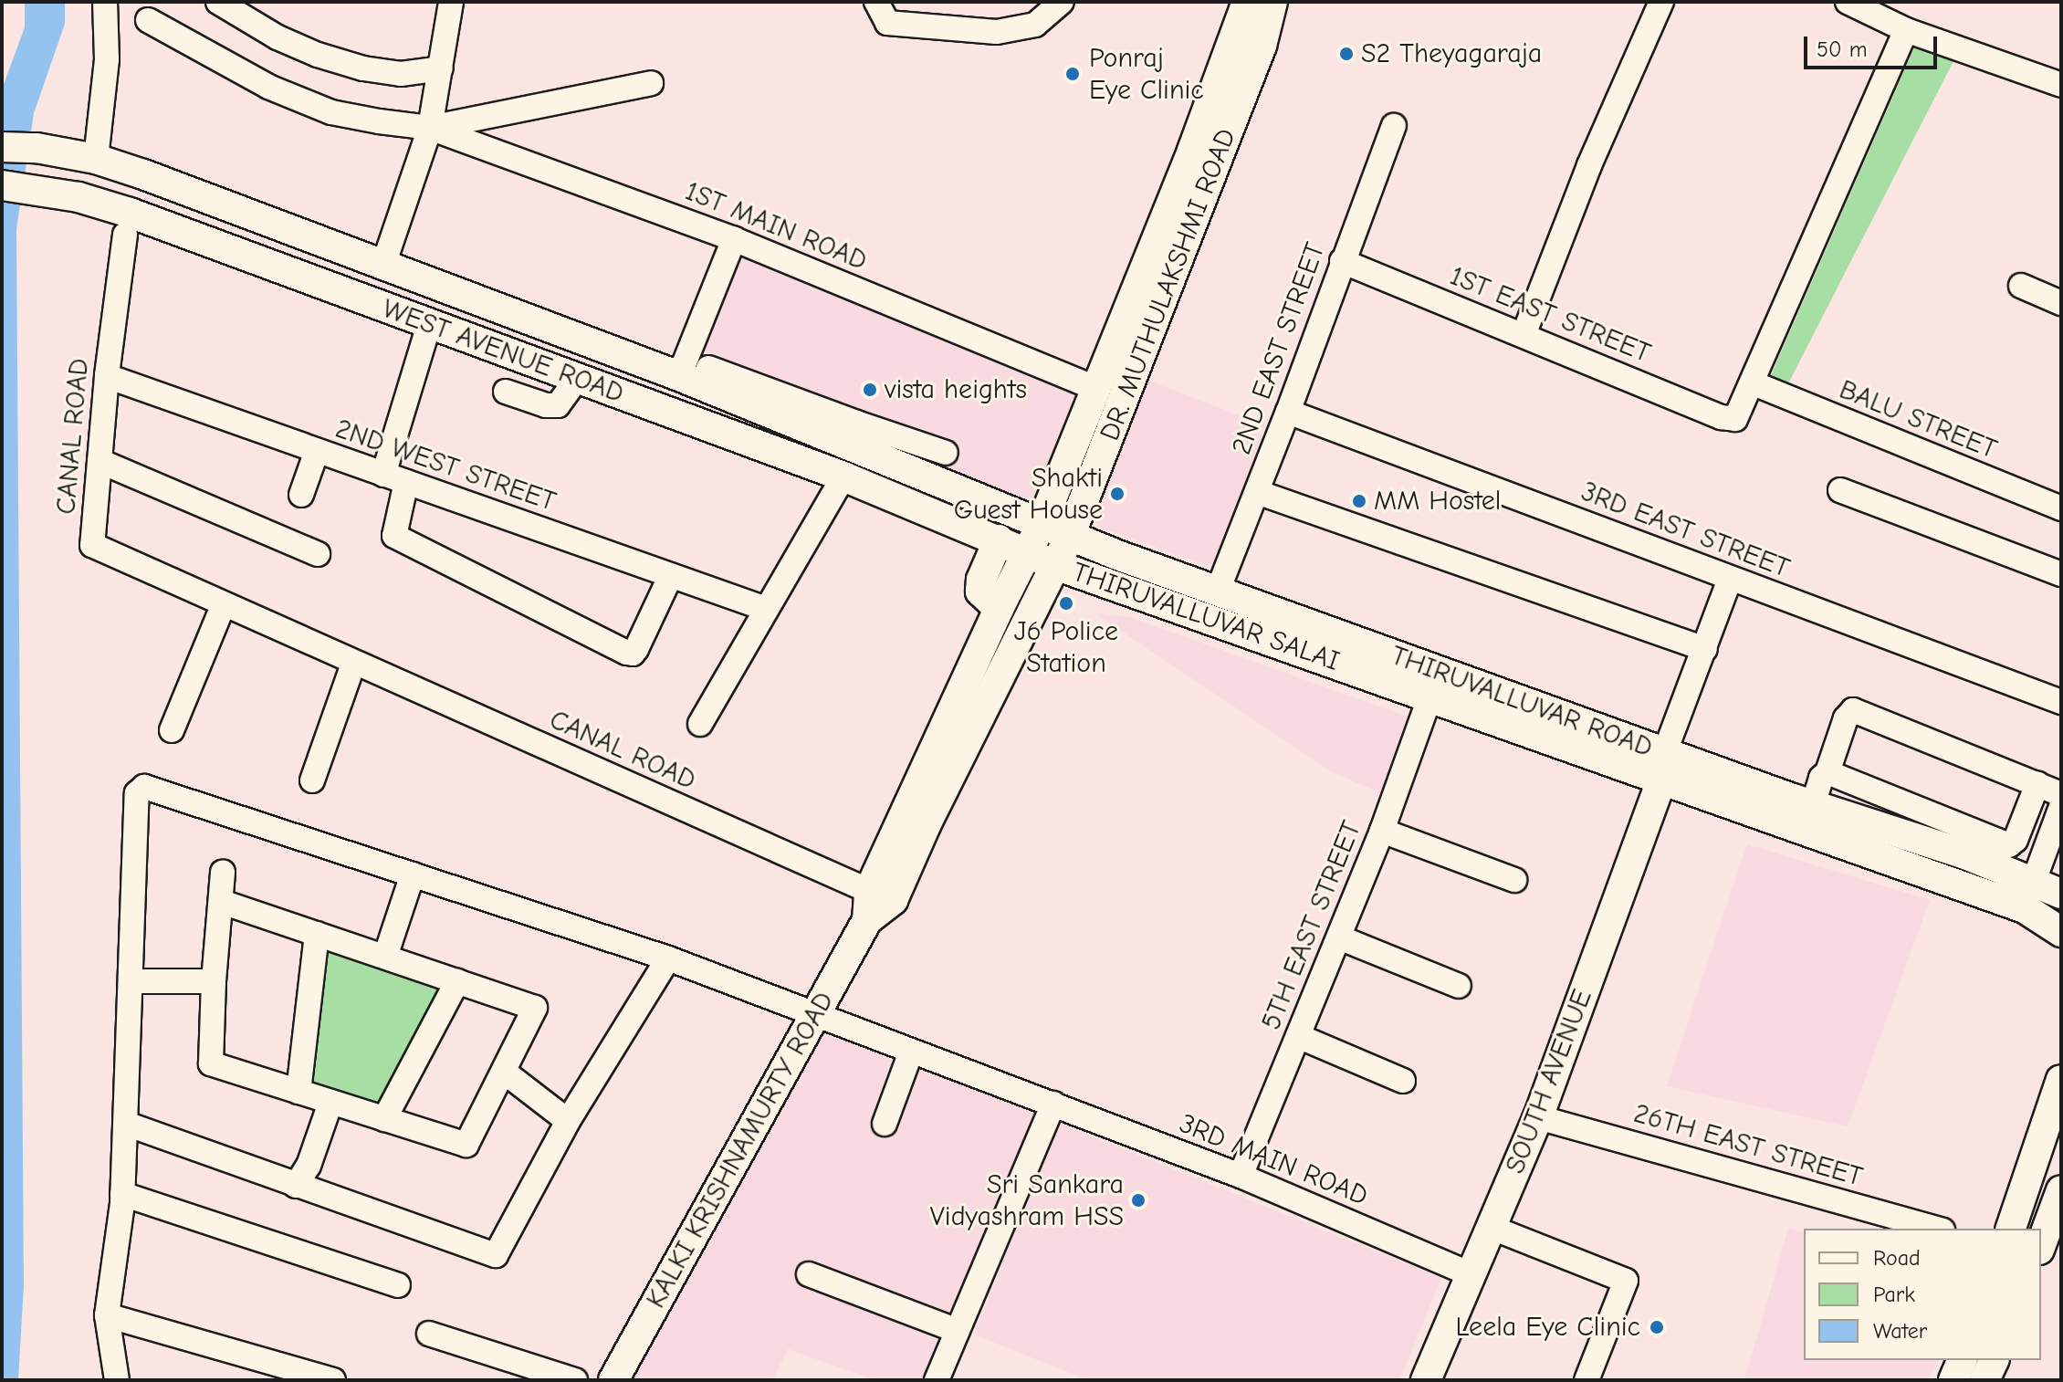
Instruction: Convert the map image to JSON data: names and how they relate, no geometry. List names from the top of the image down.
{
  "streets": {
    "main road": [
      "DR. MUTHULAKSHMI ROAD",
      "WEST AVENUE ROAD",
      "THIRUVALLUVAR SALAI",
      "THIRUVALLUVAR ROAD",
      "SOUTH AVENUE",
      "KALKI KRISHNAMURTY ROAD"
    ],
    "street": [
      "1ST MAIN ROAD",
      "1ST EAST STREET",
      "2ND EAST STREET",
      "BALU STREET",
      "CANAL ROAD",
      "2ND WEST STREET",
      "3RD EAST STREET",
      "5TH EAST STREET",
      "26TH EAST STREET",
      "3RD MAIN ROAD"
    ]
  },
  "crossings": [
    ["1ST MAIN ROAD", "DR. MUTHULAKSHMI ROAD"],
    ["DR. MUTHULAKSHMI ROAD", "THIRUVALLUVAR SALAI"],
    ["DR. MUTHULAKSHMI ROAD", "THIRUVALLUVAR ROAD"],
    ["DR. MUTHULAKSHMI ROAD", "KALKI KRISHNAMURTY ROAD"],
    ["1ST EAST STREET", "2ND EAST STREET"],
    ["1ST EAST STREET", "BALU STREET"],
    ["2ND EAST STREET", "3RD EAST STREET"],
    ["2ND EAST STREET", "THIRUVALLUVAR ROAD"],
    ["WEST AVENUE ROAD", "THIRUVALLUVAR SALAI"],
    ["WEST AVENUE ROAD", "THIRUVALLUVAR ROAD"],
    ["CANAL ROAD", "2ND WEST STREET"],
    ["CANAL ROAD", "KALKI KRISHNAMURTY ROAD"],
    ["THIRUVALLUVAR SALAI", "THIRUVALLUVAR ROAD"],
    ["THIRUVALLUVAR SALAI", "5TH EAST STREET"],
    ["THIRUVALLUVAR SALAI", "SOUTH AVENUE"],
    ["THIRUVALLUVAR SALAI", "KALKI KRISHNAMURTY ROAD"],
    ["THIRUVALLUVAR ROAD", "SOUTH AVENUE"],
    ["5TH EAST STREET", "3RD MAIN ROAD"],
    ["SOUTH AVENUE", "26TH EAST STREET"],
    ["SOUTH AVENUE", "3RD MAIN ROAD"],
    ["KALKI KRISHNAMURTY ROAD", "3RD MAIN ROAD"]
  ],
  "places": [
    "S2 Theyagaraja",
    "Ponraj Eye Clinic",
    "vista heights",
    "Shakti Guest House",
    "MM Hostel",
    "J6 Police Station",
    "Sri Sankara Vidyashram HSS",
    "Leela Eye Clinic"
  ],
  "legend": ["Road", "Park", "Water"],
  "scale_bar": "50 m"
}
